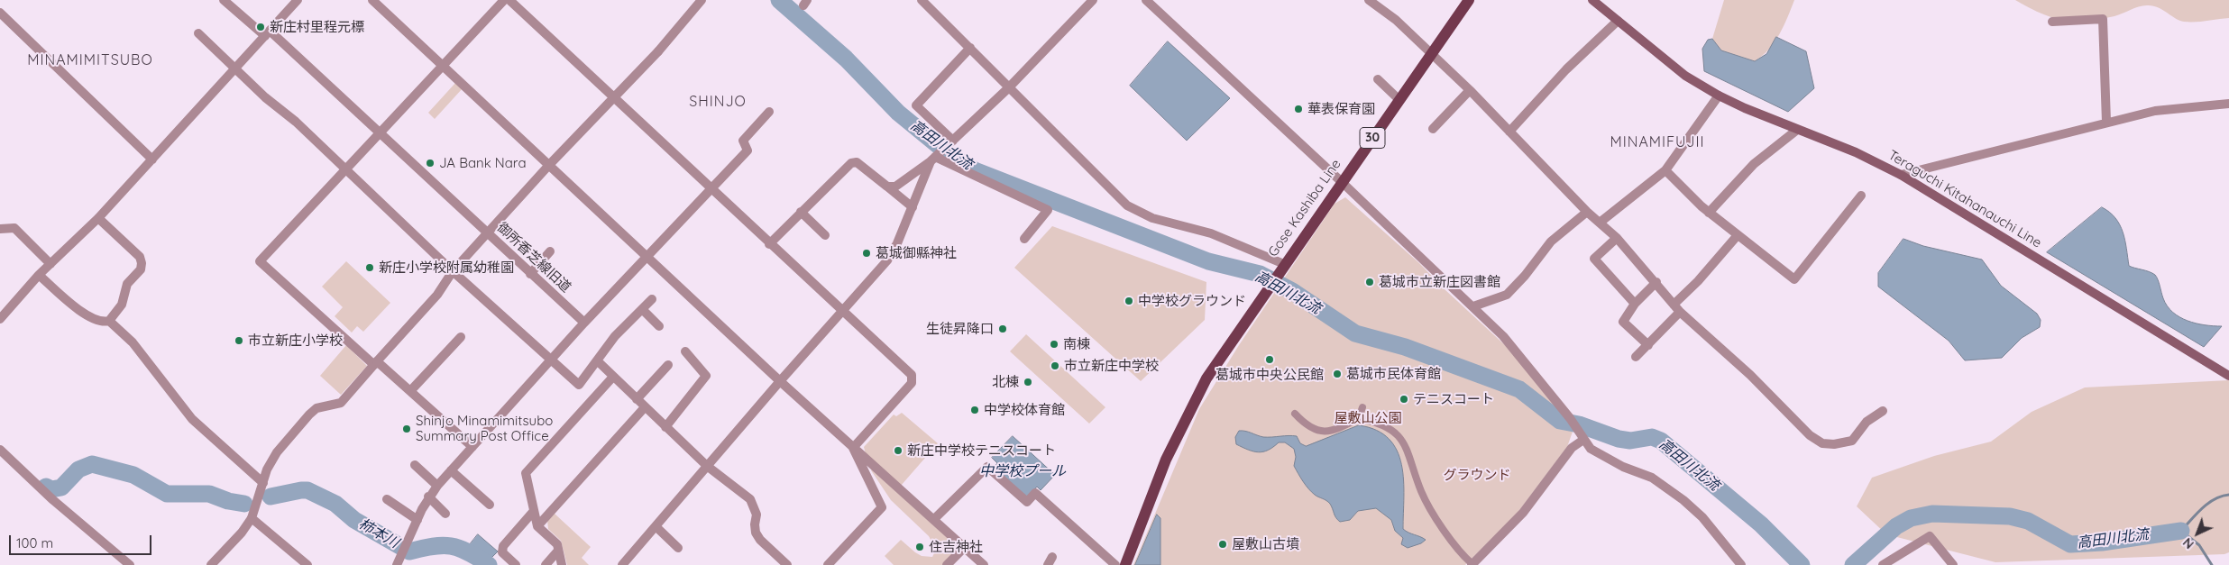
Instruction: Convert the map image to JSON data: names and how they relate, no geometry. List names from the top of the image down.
{
  "streets": {
    "main road": ["30", "Teraguchi Kitahanauchi Line", "Gose Kashiba Line"],
    "street": ["御所香芝線旧道"]
  },
  "districts": ["MINAMIMITSUBO", "SHINJO", "MINAMIFUJII"],
  "water": ["高田川北流", "中学校プール", "柿本川"],
  "parks": ["屋敷山公園", "グラウンド"],
  "places": [
    "新庄村里程元標",
    "華表保育園",
    "JA Bank Nara",
    "葛城御縣神社",
    "新庄小学校附属幼稚園",
    "葛城市立新庄図書館",
    "中学校グラウンド",
    "生徒昇降口",
    "市立新庄小学校",
    "南棟",
    "葛城市中央公民館",
    "市立新庄中学校",
    "葛城市民体育館",
    "北棟",
    "テニスコート",
    "中学校体育館",
    "Shinjo Minamimitsubo Summary Post Office",
    "新庄中学校テニスコート",
    "屋敷山古墳",
    "住吉神社"
  ],
  "scale_bar": "100 m",
  "north": "bottom left"
}
